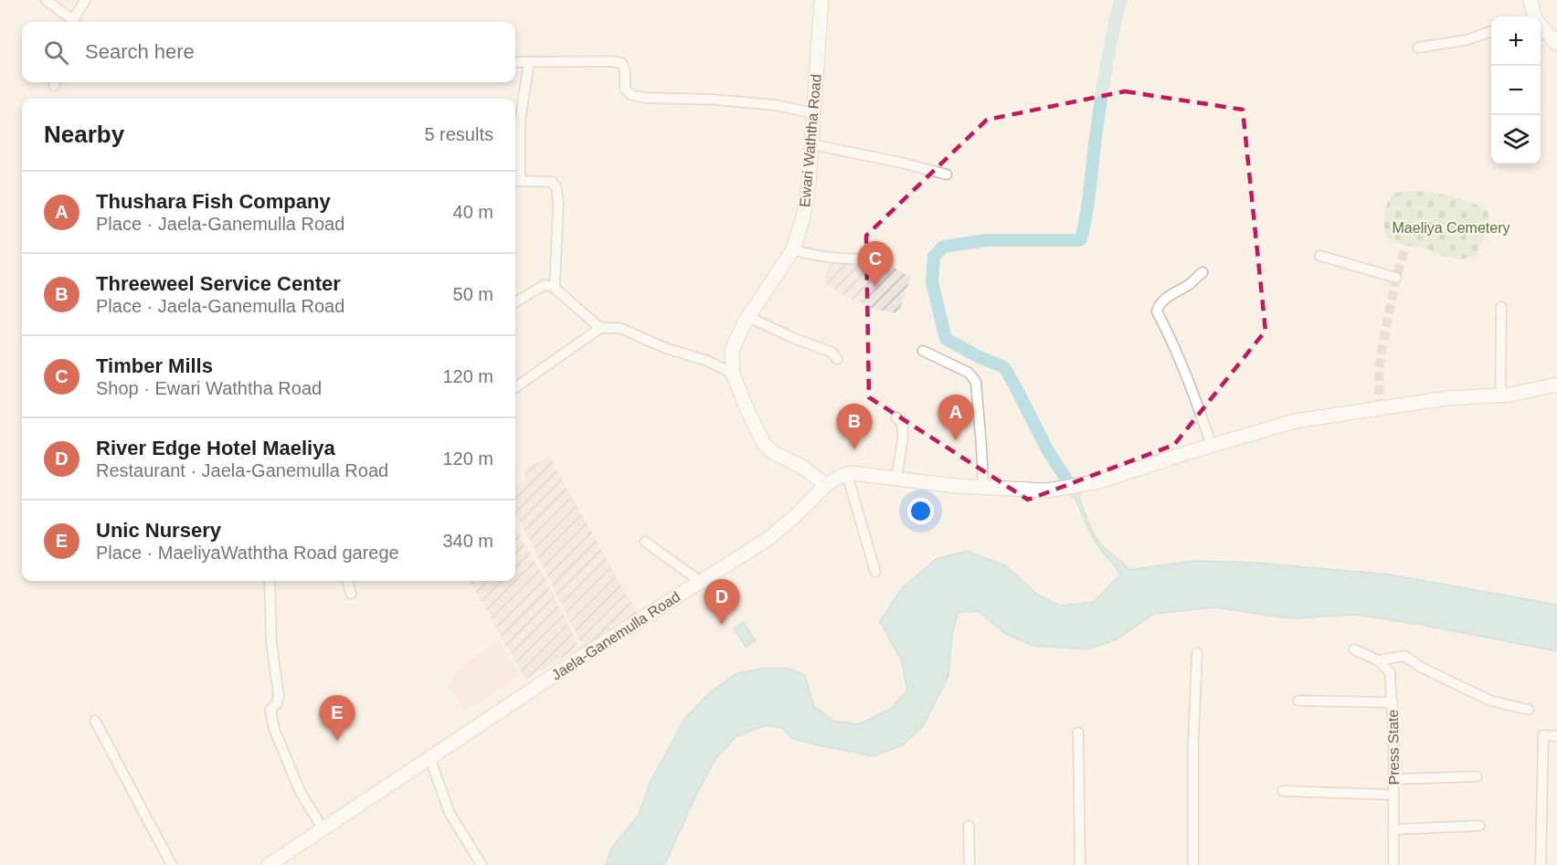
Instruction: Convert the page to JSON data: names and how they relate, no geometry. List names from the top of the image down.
{
  "streets": {
    "main road": ["Ewari Waththa Road", "Jaela-Ganemulla Road"],
    "street": ["Press State"]
  },
  "crossings": [
    ["Ewari Waththa Road", "Jaela-Ganemulla Road"]
  ],
  "parks": ["Maeliya Cemetery"],
  "page": {
    "map_buttons": ["+", "−"],
    "search": "Search here",
    "heading": ["Nearby", "5 results"],
    "list": [
      {
        "mark": "A",
        "name": "Thushara Fish Company",
        "note": "Place · Jaela-Ganemulla Road",
        "value": "40 m"
      },
      {
        "mark": "B",
        "name": "Threeweel Service Center",
        "note": "Place · Jaela-Ganemulla Road",
        "value": "50 m"
      },
      {
        "mark": "C",
        "name": "Timber Mills",
        "note": "Shop · Ewari Waththa Road",
        "value": "120 m"
      },
      {
        "mark": "D",
        "name": "River Edge Hotel Maeliya",
        "note": "Restaurant · Jaela-Ganemulla Road",
        "value": "120 m"
      },
      {
        "mark": "E",
        "name": "Unic Nursery",
        "note": "Place · MaeliyaWaththa Road garege",
        "value": "340 m"
      }
    ],
    "pins": [
      "C",
      "A",
      "B",
      "D",
      "E"
    ]
  }
}
